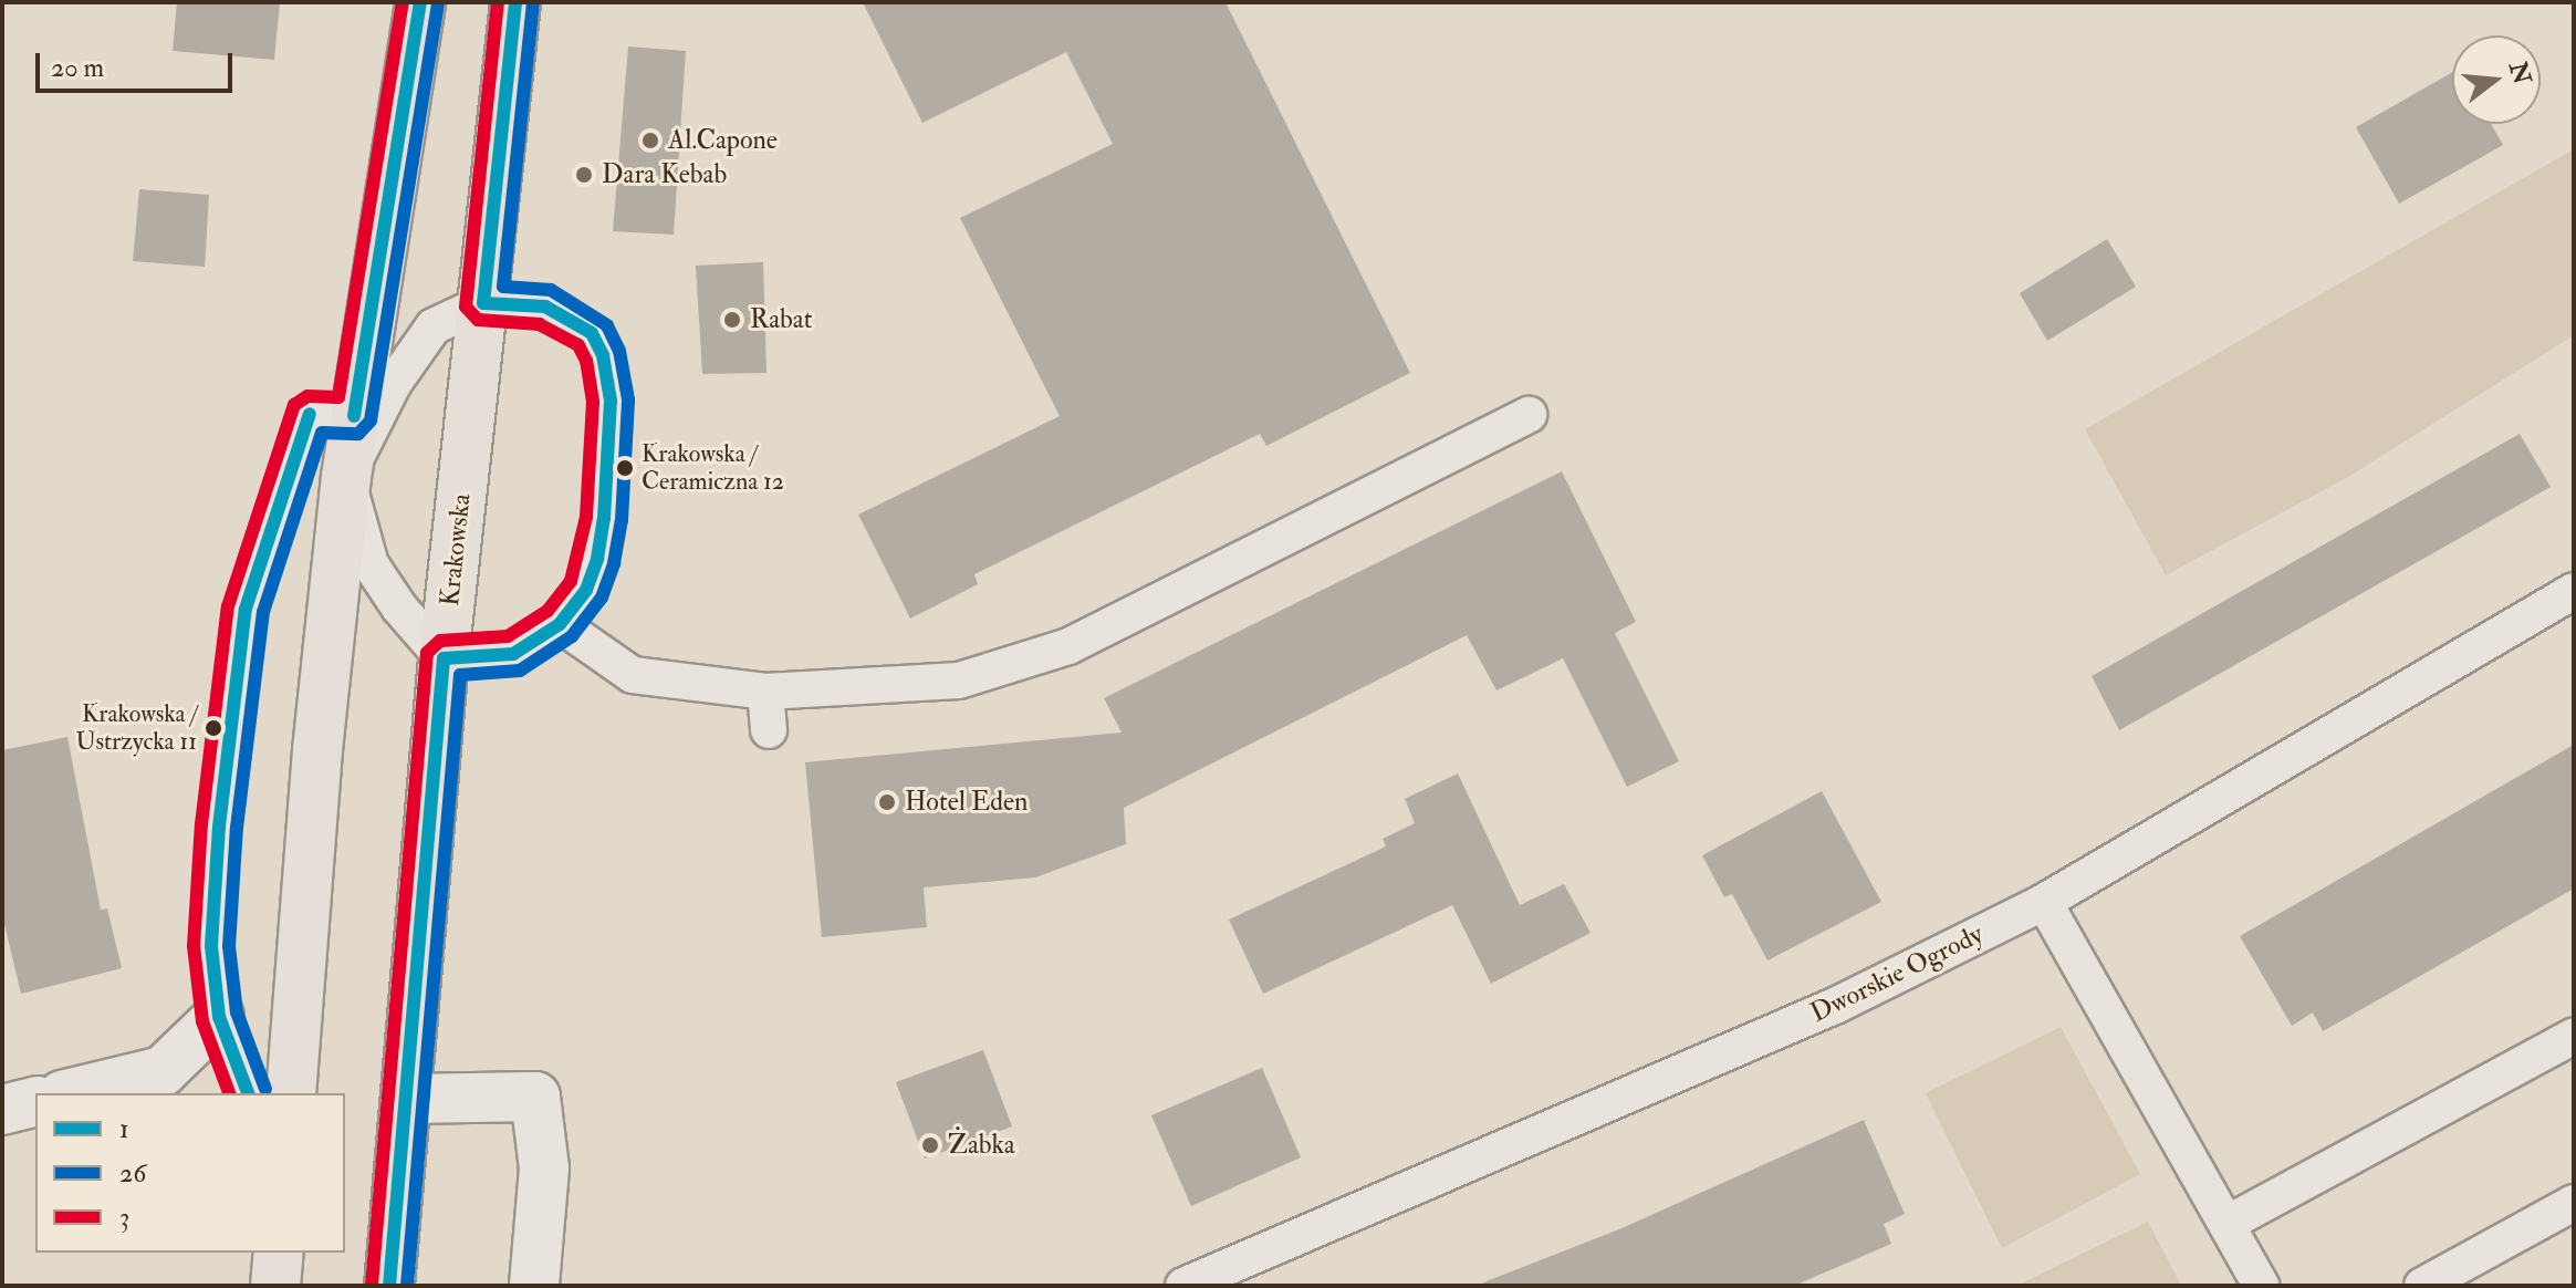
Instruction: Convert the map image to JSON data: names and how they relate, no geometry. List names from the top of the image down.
{
  "streets": {
    "main road": ["Krakowska"],
    "lane": ["Dworskie Ogrody"]
  },
  "places": [
    "Al.Capone",
    "Dara Kebab",
    "Rabat",
    "Krakowska / Ceramiczna 12",
    "Krakowska / Ustrzycka 11",
    "Hotel Eden",
    "Żabka"
  ],
  "lines": ["transit line 1", "transit line 3", "transit line 26"],
  "legend": ["1", "26", "3"],
  "scale_bar": "20 m",
  "north": "right"
}
